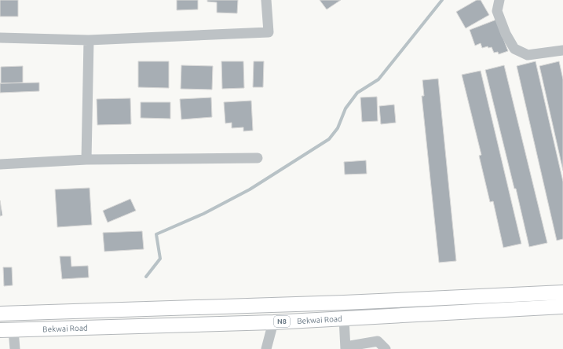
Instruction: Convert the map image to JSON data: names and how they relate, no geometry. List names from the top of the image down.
{
  "streets": {
    "highway": ["Bekwai Road", "N8"]
  }
}
